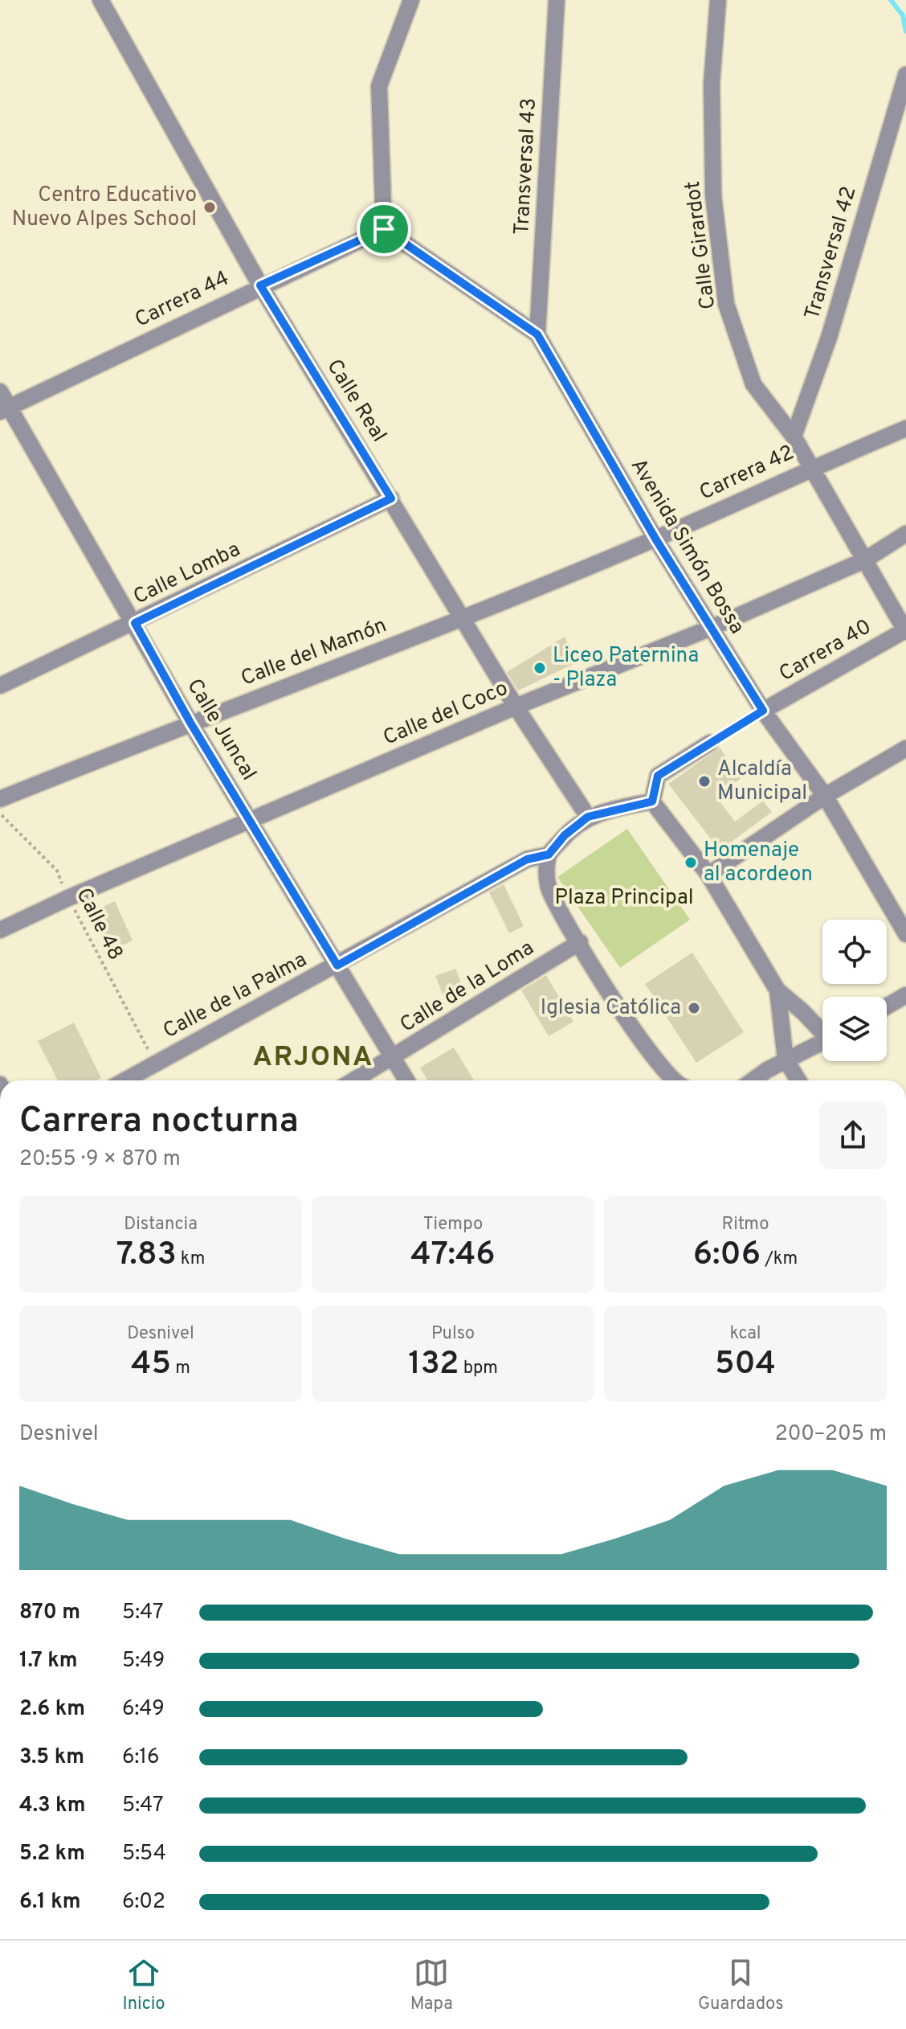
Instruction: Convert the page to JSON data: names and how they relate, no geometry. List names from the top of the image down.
{
  "streets": {
    "street": [
      "Transversal 43",
      "Calle Girardot",
      "Transversal 42",
      "Carrera 44",
      "Calle Real",
      "Carrera 42",
      "Avenida Simón Bossa",
      "Calle Lomba",
      "Carrera 40",
      "Calle del Mamón",
      "Calle del Coco",
      "Calle Juncal",
      "Calle de la Loma",
      "Calle de la Palma"
    ],
    "path": ["Calle 48"]
  },
  "crossings": [
    ["Transversal 43", "Avenida Simón Bossa"],
    ["Calle Girardot", "Transversal 42"],
    ["Calle Girardot", "Carrera 42"],
    ["Calle Girardot", "Carrera 40"],
    ["Calle Girardot", "Calle del Coco"],
    ["Carrera 44", "Calle Real"],
    ["Carrera 44", "Avenida Simón Bossa"],
    ["Carrera 44", "Calle Juncal"],
    ["Calle Real", "Carrera 42"],
    ["Calle Real", "Calle Lomba"],
    ["Calle Real", "Calle del Mamón"],
    ["Calle Real", "Calle del Coco"],
    ["Carrera 42", "Avenida Simón Bossa"],
    ["Carrera 42", "Calle del Mamón"],
    ["Avenida Simón Bossa", "Carrera 40"],
    ["Avenida Simón Bossa", "Calle del Coco"],
    ["Calle Lomba", "Calle Juncal"],
    ["Calle del Mamón", "Calle Juncal"],
    ["Calle del Coco", "Calle Juncal"],
    ["Calle del Coco", "Calle 48"],
    ["Calle Juncal", "Calle de la Loma"],
    ["Calle Juncal", "Calle de la Palma"],
    ["Calle 48", "Calle de la Palma"]
  ],
  "districts": ["ARJONA"],
  "parks": ["Plaza Principal"],
  "places": [
    "Centro Educativo Nuevo Alpes School",
    "Liceo Paternina - Plaza",
    "Alcaldía Municipal",
    "Homenaje al acordeon",
    "Iglesia Católica"
  ],
  "page": {
    "heading": ["Carrera nocturna", "20:55 · 9 × 870 m"],
    "stats": [
      ["Distancia", "7.83 km"],
      ["Tiempo", "47:46"],
      ["Ritmo", "6:06 /km"],
      ["Desnivel", "45 m"],
      ["Pulso", "132 bpm"],
      ["kcal", "504"]
    ],
    "chart": ["Desnivel", "200–205 m"],
    "list": [
      {
        "name": "870 m",
        "note": "5:47"
      },
      {
        "name": "1.7 km",
        "note": "5:49"
      },
      {
        "name": "2.6 km",
        "note": "6:49"
      },
      {
        "name": "3.5 km",
        "note": "6:16"
      },
      {
        "name": "4.3 km",
        "note": "5:47"
      },
      {
        "name": "5.2 km",
        "note": "5:54"
      },
      {
        "name": "6.1 km",
        "note": "6:02"
      }
    ],
    "tabs": ["Inicio", "Mapa", "Guardados"]
  }
}
